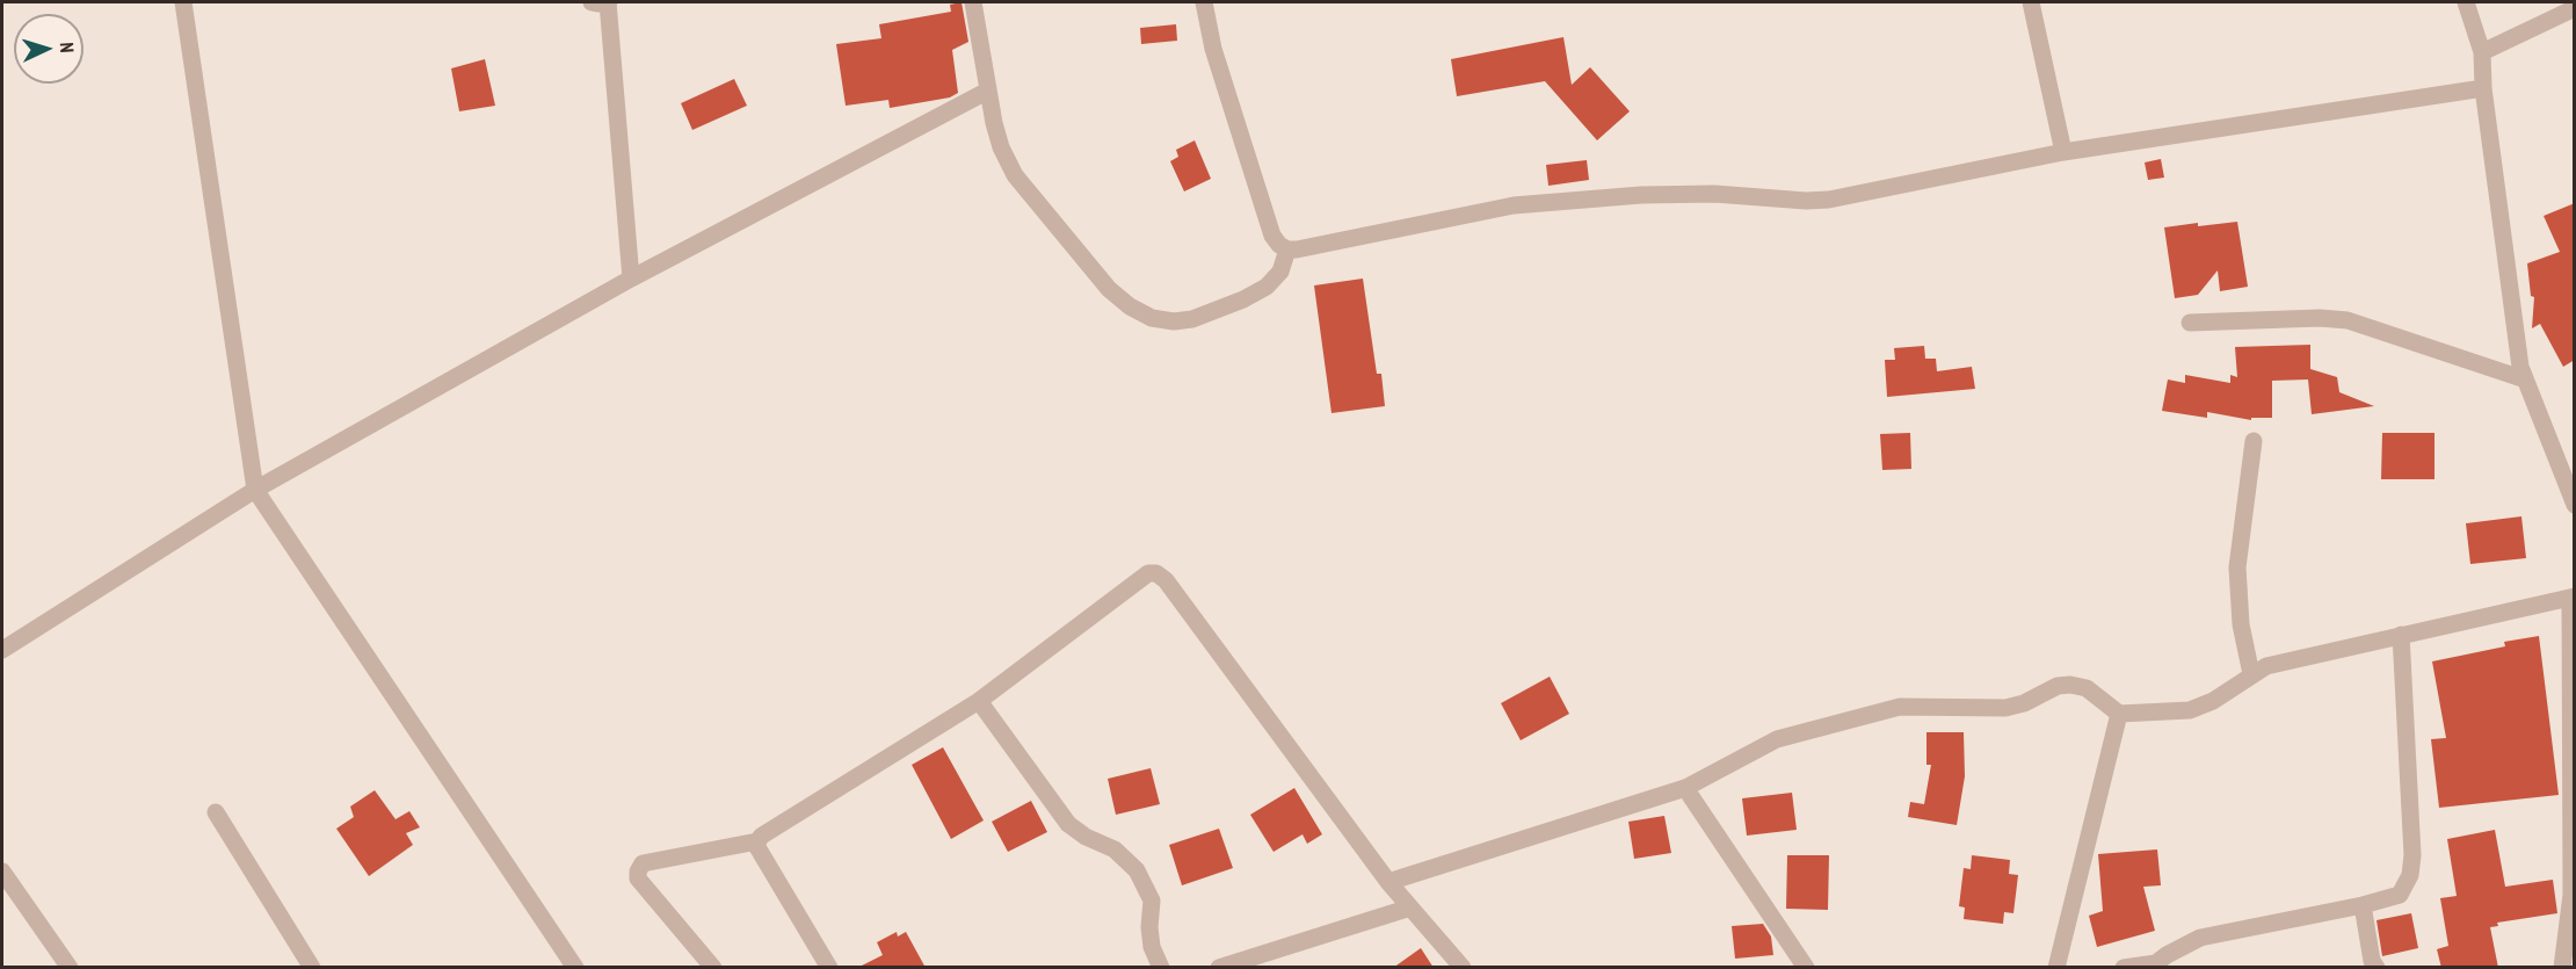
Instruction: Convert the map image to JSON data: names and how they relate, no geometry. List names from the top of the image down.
{
  "north": "right"
}
